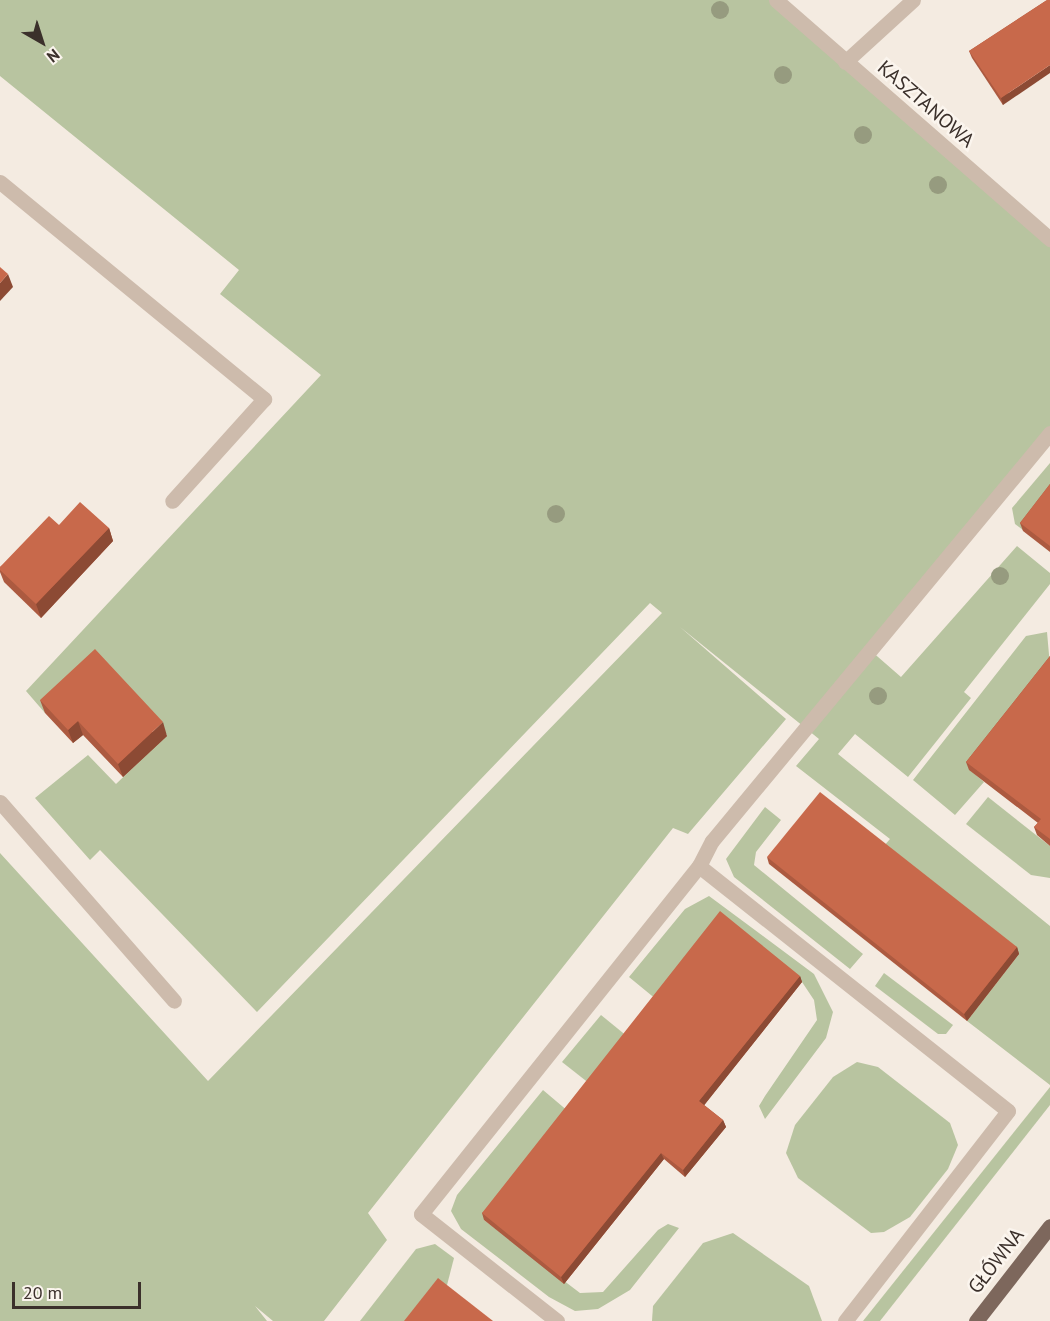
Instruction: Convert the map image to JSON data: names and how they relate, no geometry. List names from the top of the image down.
{
  "streets": {
    "main road": ["GŁÓWNA"],
    "street": ["KASZTANOWA"]
  },
  "scale_bar": "20 m",
  "north": "bottom right"
}
